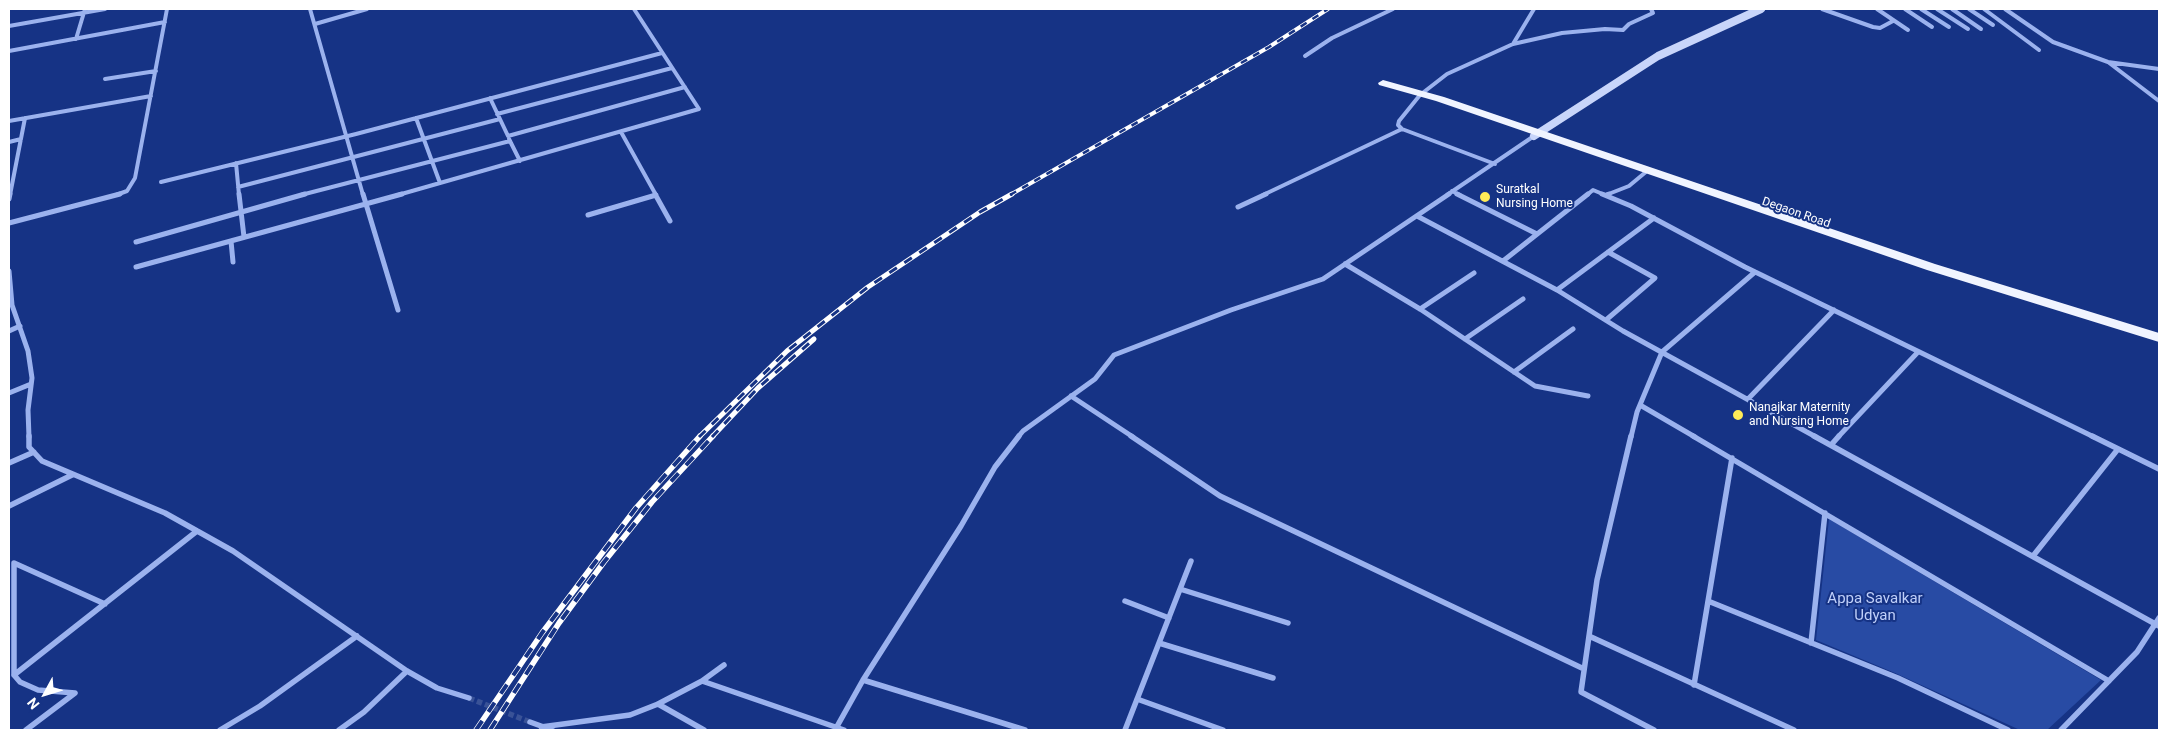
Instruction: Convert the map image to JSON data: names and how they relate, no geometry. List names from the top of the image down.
{
  "streets": {
    "highway": ["Degaon Road"]
  },
  "parks": ["Appa Savalkar Udyan"],
  "places": ["Suratkal Nursing Home", "Nanajkar Maternity and Nursing Home"],
  "north": "bottom left"
}
